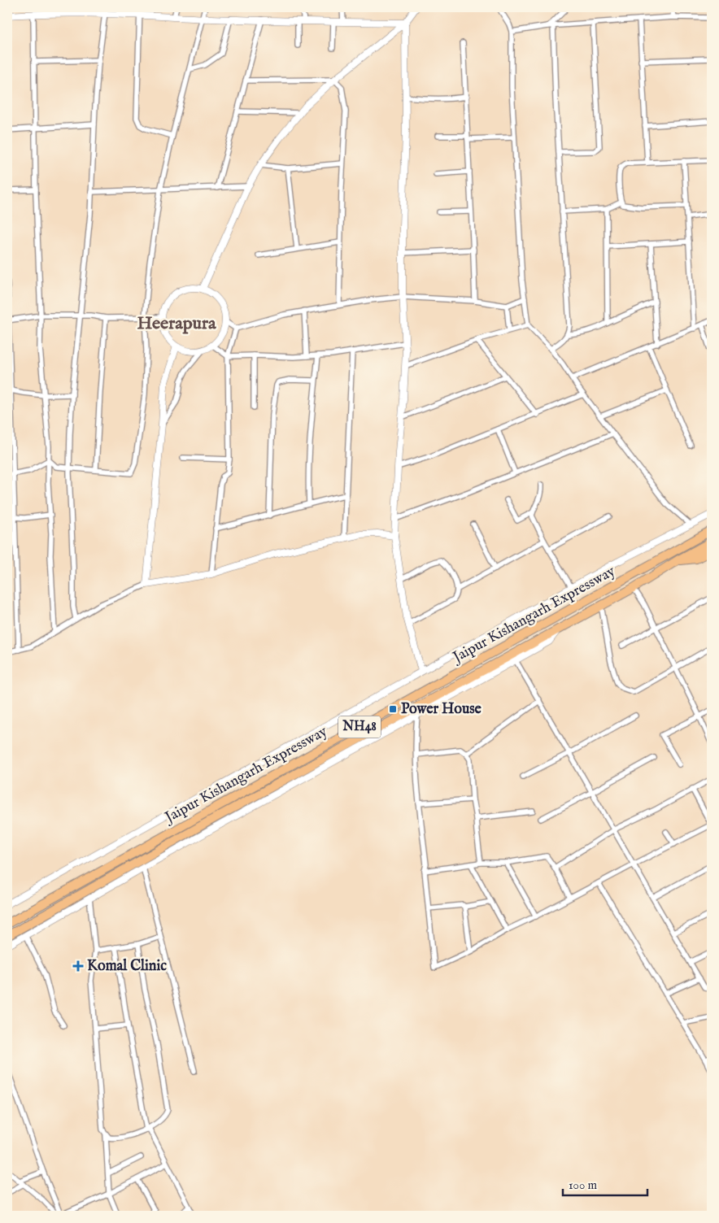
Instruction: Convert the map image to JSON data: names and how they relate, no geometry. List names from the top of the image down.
{
  "streets": {
    "highway": ["Jaipur Kishangarh Expressway", "NH48"]
  },
  "crossings": [
    ["Jaipur Kishangarh Expressway", "NH48"]
  ],
  "districts": ["Heerapura"],
  "places": {
    "transit": ["Power House"],
    "health": ["Komal Clinic"]
  },
  "scale_bar": "100 m"
}
